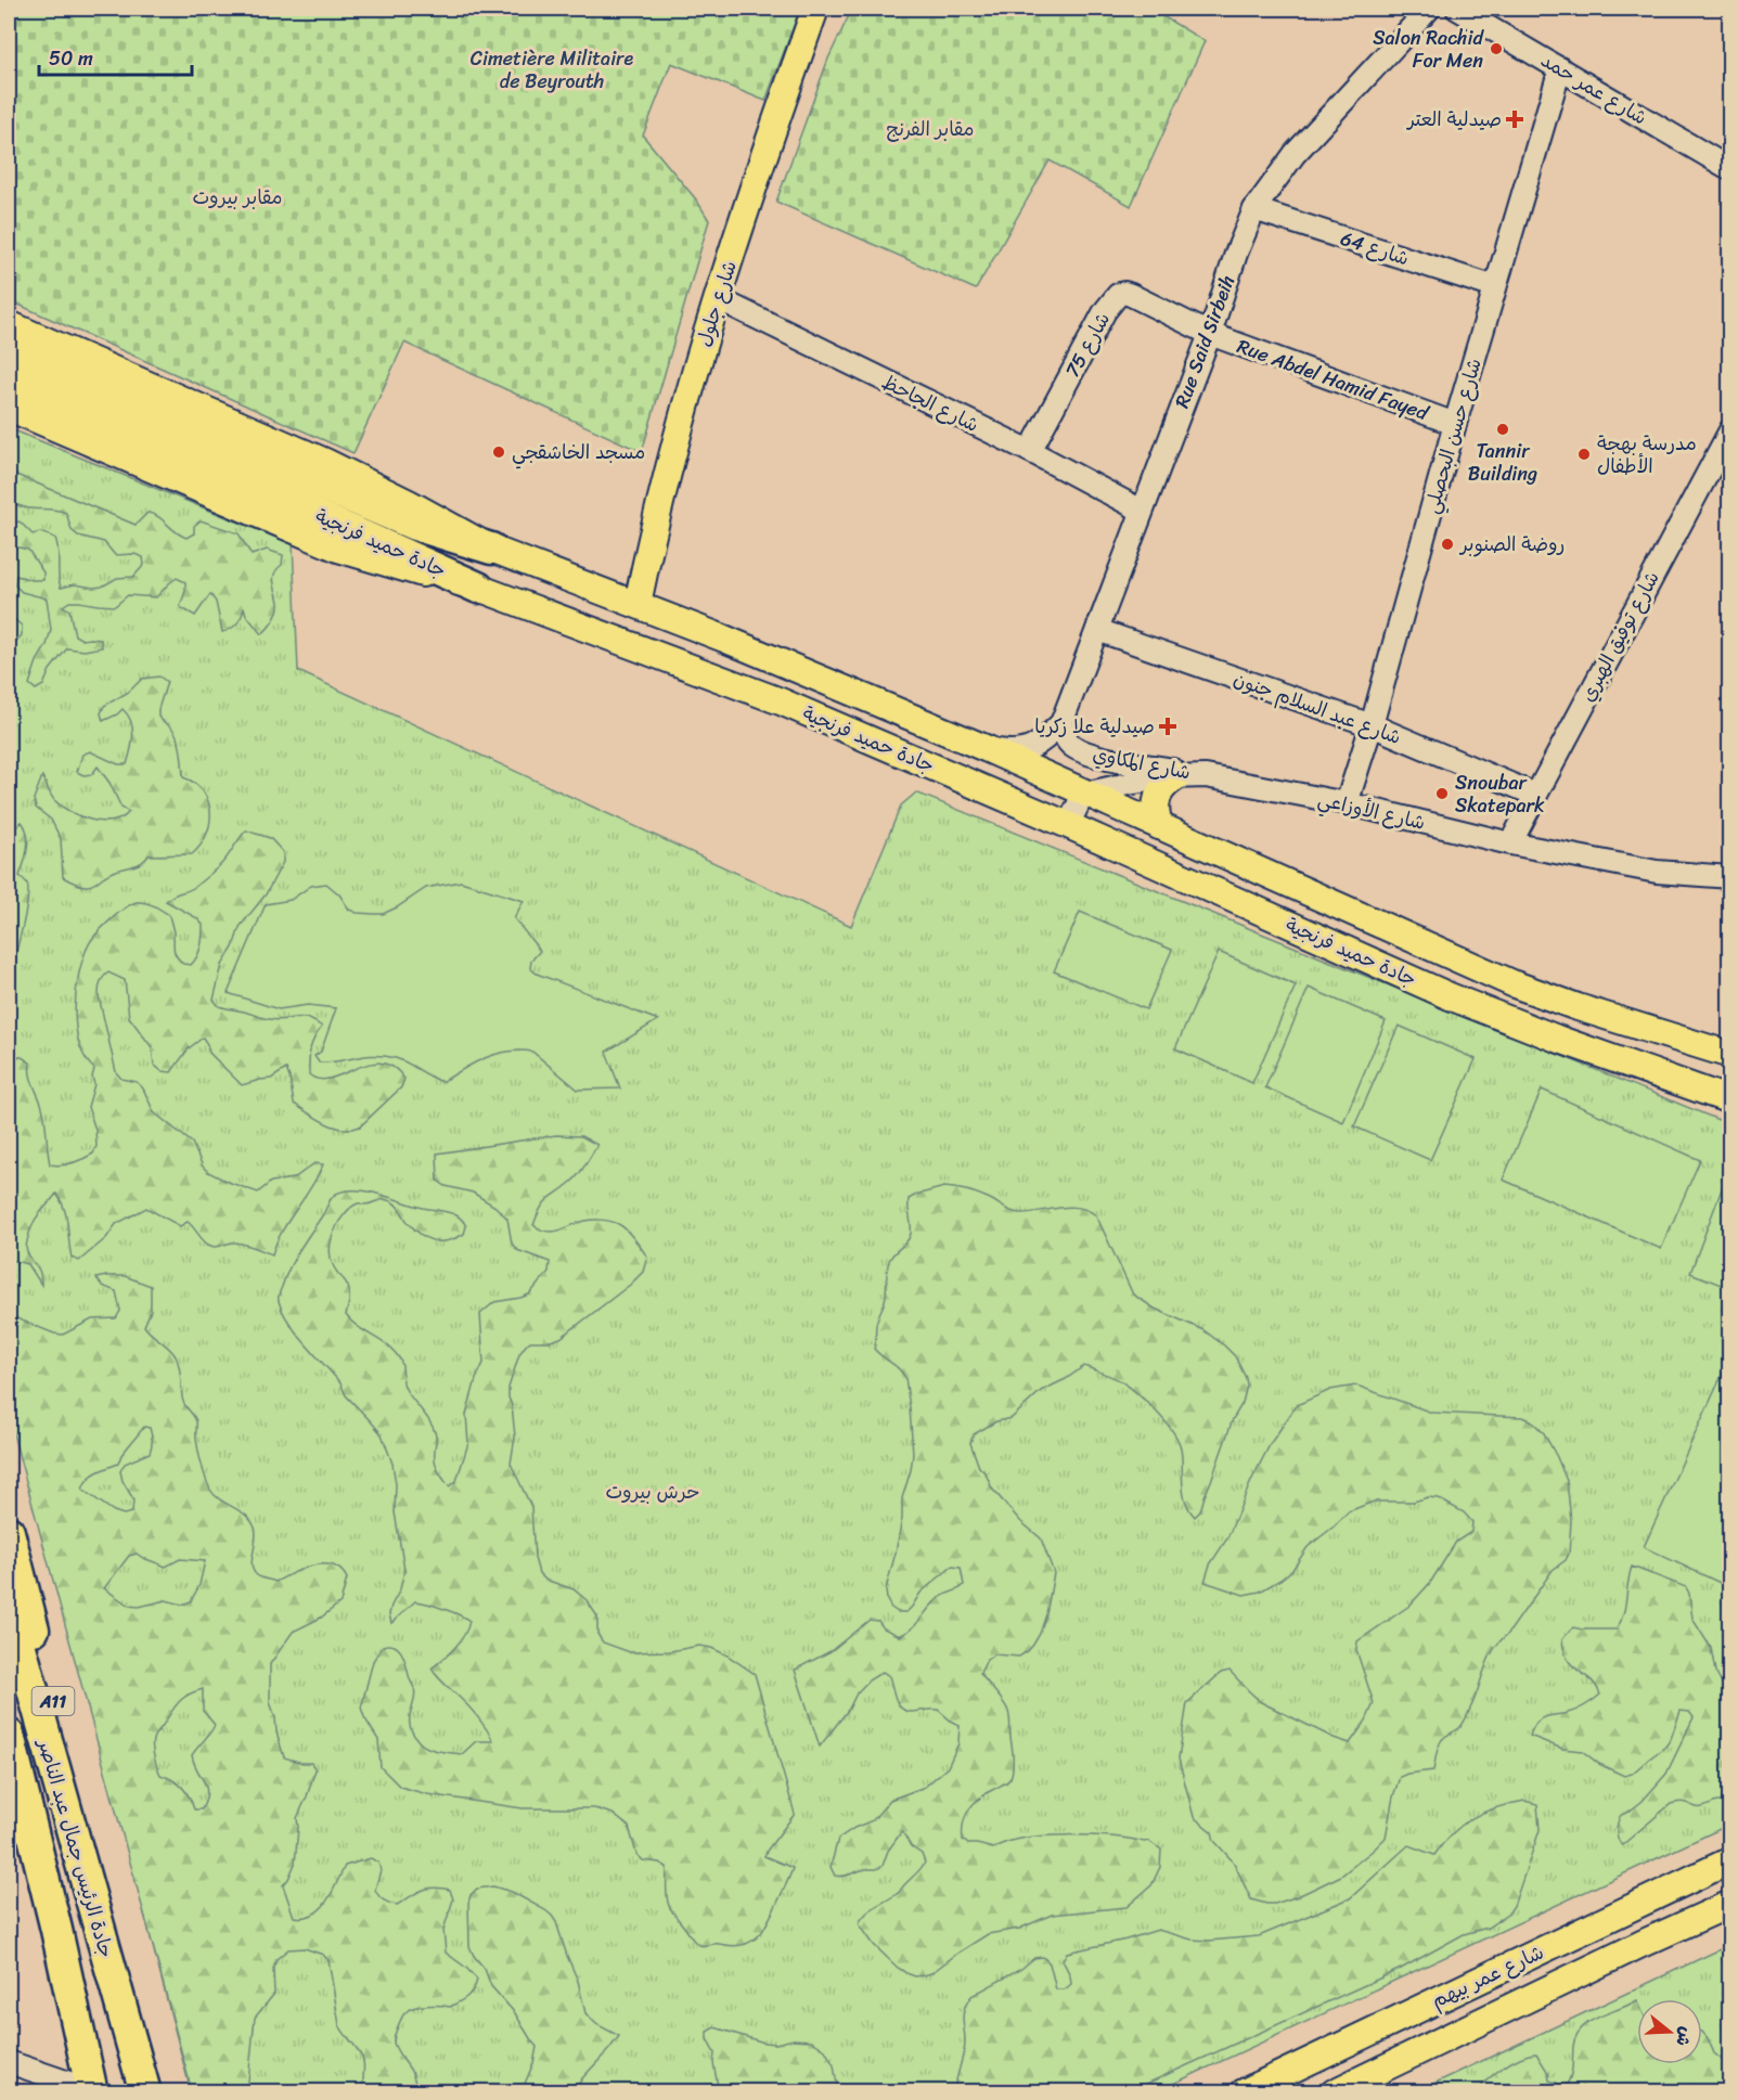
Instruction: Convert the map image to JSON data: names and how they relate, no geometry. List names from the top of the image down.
{
  "streets": {
    "highway": ["جادة حميد فرنجية", "A11", "جادة الرئيس جمال عبد الناصر"],
    "main road": ["شارع جلول", "شارع عمر بيهم"],
    "street": [
      "شارع عمر حمد",
      "شارع 64",
      "Rue Said Sirbeih",
      "شارع 75",
      "Rue Abdel Hamid Fayed",
      "شارع الجاحظ",
      "شارع حسن البحصلي",
      "شارع توفيق الهبري",
      "شارع عبد السلام جنون",
      "شارع المكاوي",
      "شارع الأوزاعي"
    ]
  },
  "crossings": [
    ["شارع عمر حمد", "شارع حسن البحصلي"],
    ["شارع 64", "Rue Said Sirbeih"],
    ["شارع 64", "شارع حسن البحصلي"],
    ["شارع جلول", "شارع الجاحظ"],
    ["شارع جلول", "جادة حميد فرنجية"],
    ["Rue Said Sirbeih", "شارع 75"],
    ["Rue Said Sirbeih", "Rue Abdel Hamid Fayed"],
    ["Rue Said Sirbeih", "شارع الجاحظ"],
    ["Rue Said Sirbeih", "شارع عبد السلام جنون"],
    ["Rue Said Sirbeih", "شارع المكاوي"],
    ["شارع 75", "Rue Abdel Hamid Fayed"],
    ["شارع 75", "شارع الجاحظ"],
    ["Rue Abdel Hamid Fayed", "شارع حسن البحصلي"],
    ["شارع حسن البحصلي", "شارع عبد السلام جنون"],
    ["شارع حسن البحصلي", "شارع الأوزاعي"],
    ["جادة حميد فرنجية", "شارع الأوزاعي"],
    ["شارع توفيق الهبري", "شارع عبد السلام جنون"],
    ["شارع توفيق الهبري", "شارع الأوزاعي"],
    ["شارع المكاوي", "شارع الأوزاعي"],
    ["A11", "جادة الرئيس جمال عبد الناصر"]
  ],
  "parks": [
    "Cimetière Militaire de Beyrouth",
    "مقابر الفرنج",
    "مقابر بيروت",
    "حرش بيروت"
  ],
  "places": {
    "other": [
      "Salon Rachid For Men",
      "Tannir Building",
      "مسجد الخاشقجي",
      "مدرسة بهجة الأطفال",
      "روضة الصنوبر",
      "Snoubar Skatepark"
    ],
    "health": ["صيدلية العتر", "صيدلية علا زكريا"]
  },
  "scale_bar": "50 m",
  "north": "right"
}
